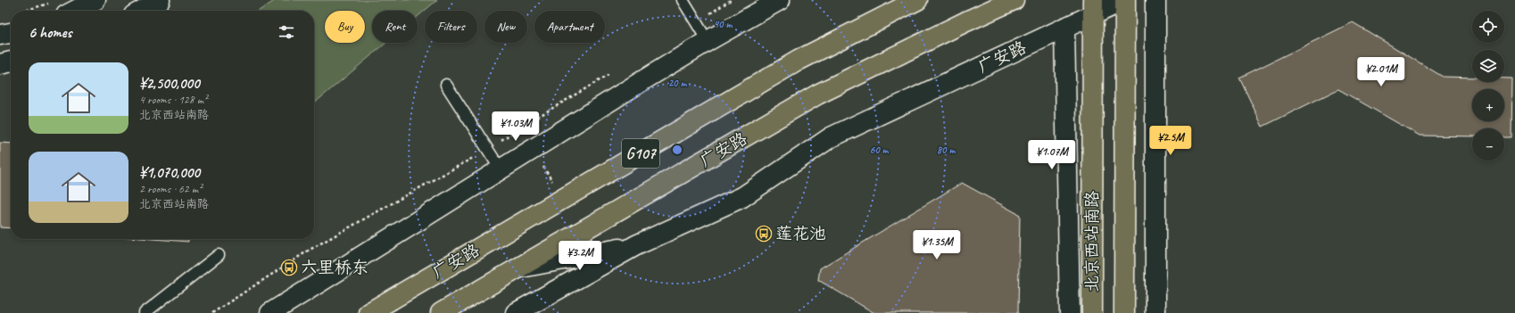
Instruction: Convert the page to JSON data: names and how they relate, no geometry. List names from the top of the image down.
{
  "streets": {
    "main road": ["广安路", "G107", "北京西站南路"]
  },
  "crossings": [
    ["广安路", "北京西站南路"]
  ],
  "places": {
    "bus stop": ["莲花池", "六里桥东"]
  },
  "page": {
    "map_buttons": ["+", "−"],
    "chip": [
      "Buy",
      "Rent",
      "Filters",
      "New",
      "Apartment"
    ],
    "heading": "6 homes",
    "list": [
      {
        "name": "¥2,500,000",
        "note": "4 rooms · 128 m² · 北京西站南路"
      },
      {
        "name": "¥1,070,000",
        "note": "2 rooms · 62 m² · 北京西站南路"
      }
    ],
    "price": [
      "¥2.01M",
      "¥1.03M",
      "¥2.5M",
      "¥1.07M",
      "¥1.35M",
      "¥3.2M"
    ]
  },
  "rings": [
    "40 m",
    "20 m",
    "60 m",
    "80 m"
  ]
}
